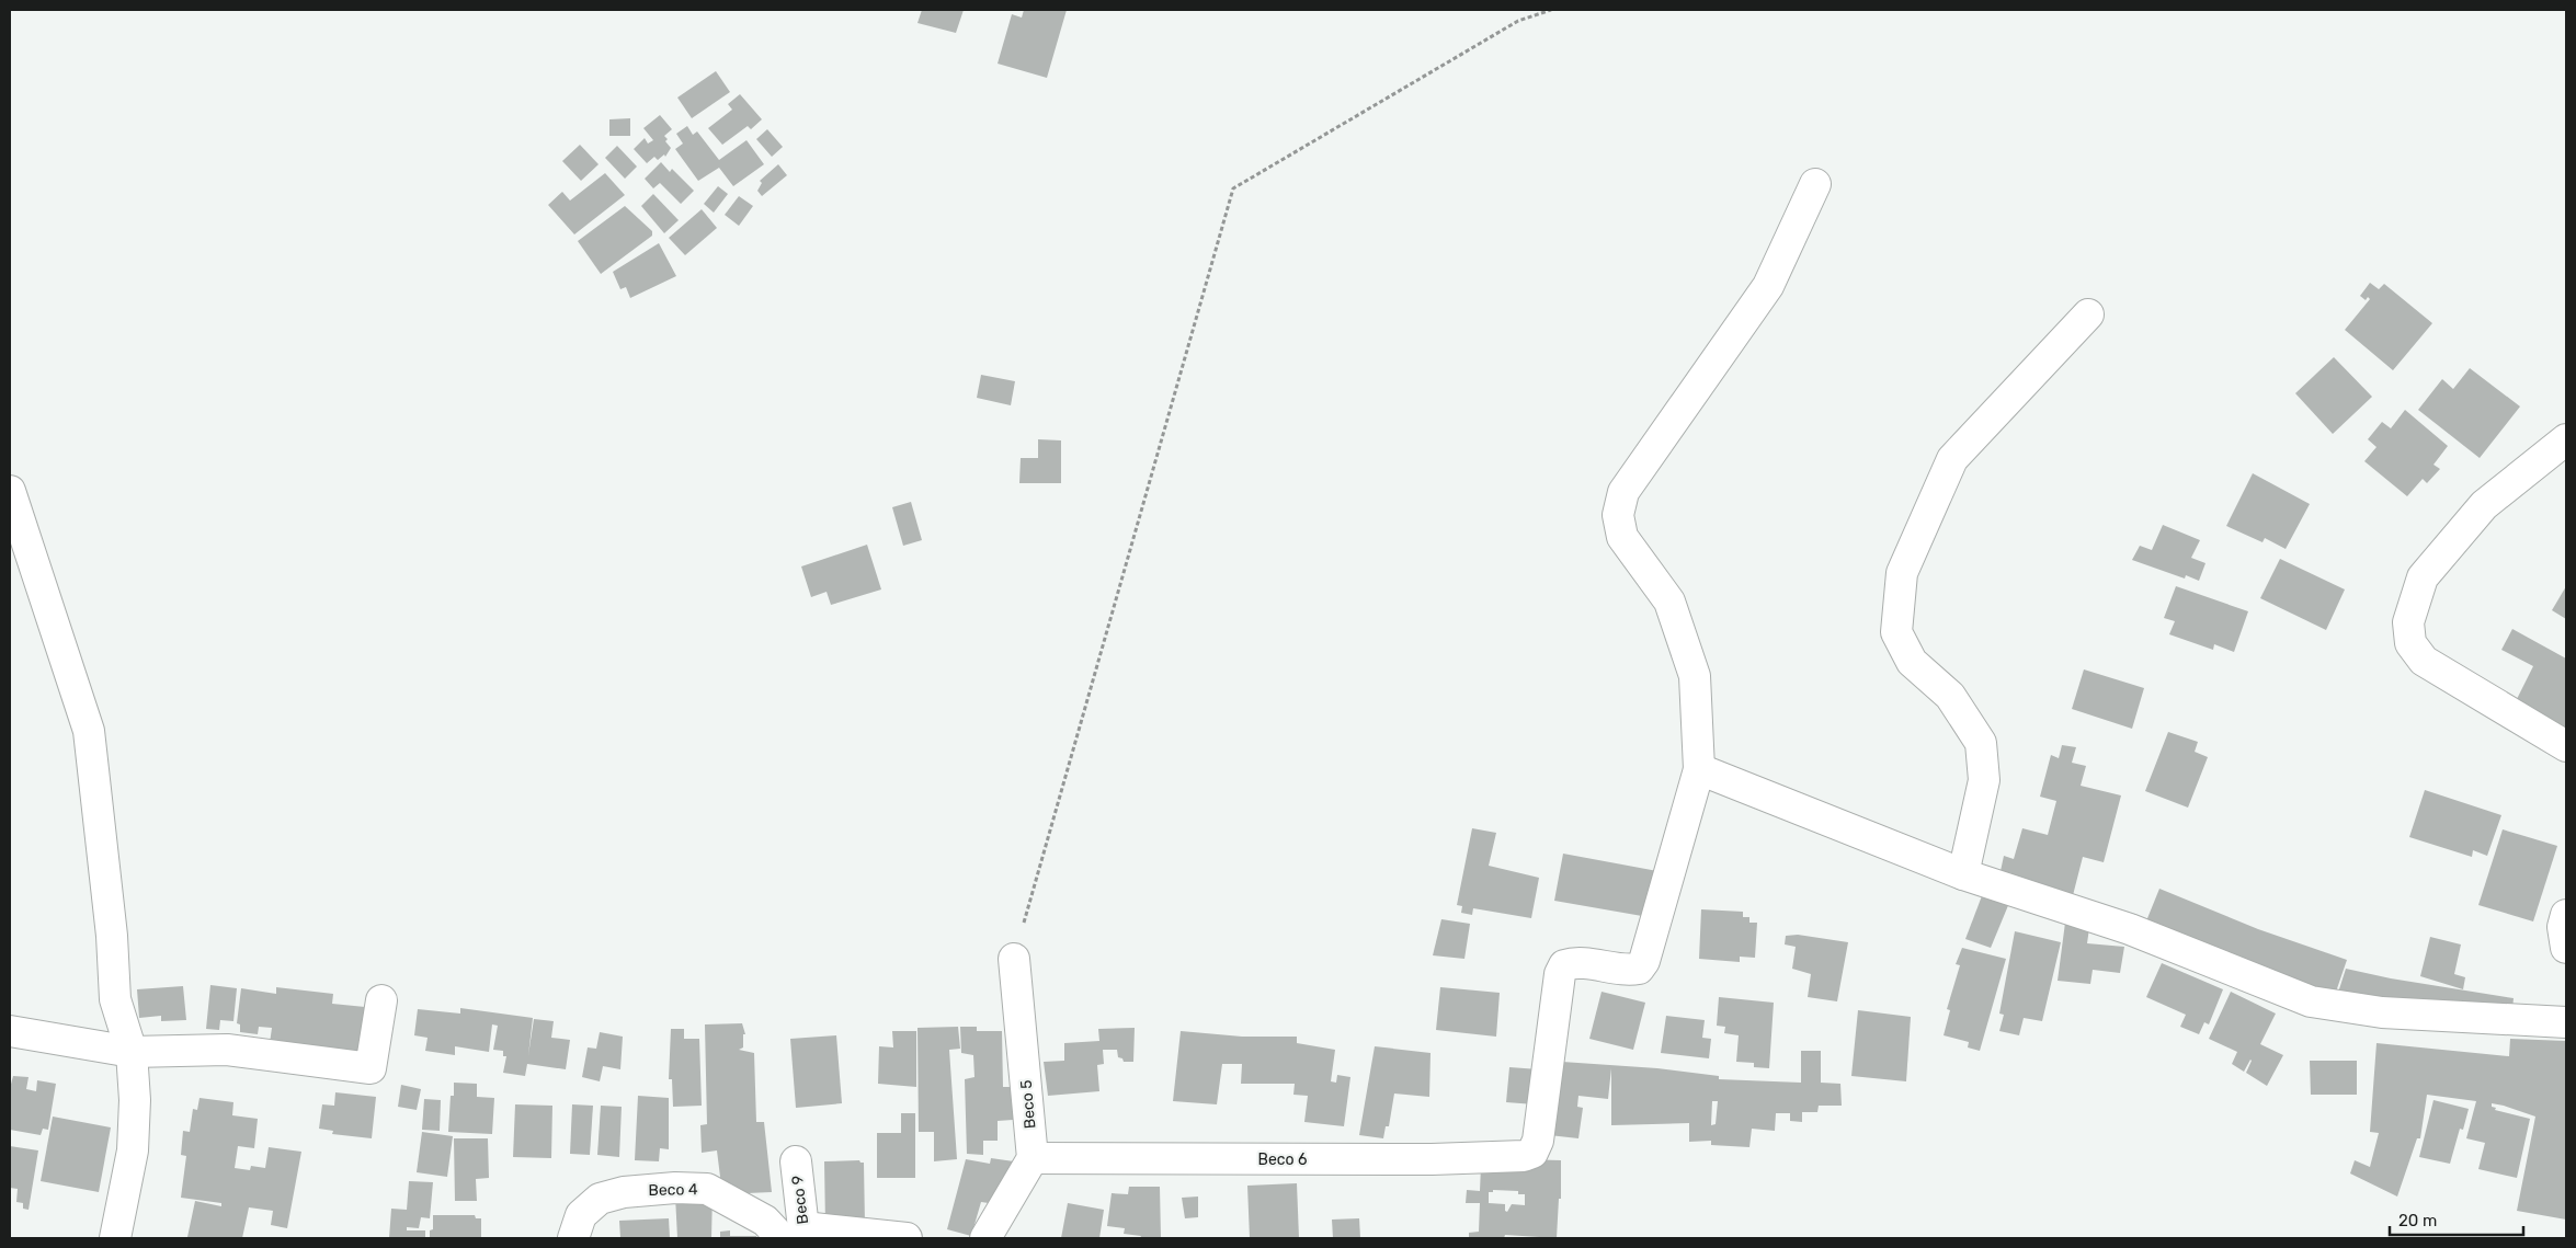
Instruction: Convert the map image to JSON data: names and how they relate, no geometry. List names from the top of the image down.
{
  "streets": {
    "street": [
      "Beco 5",
      "Beco 6",
      "Beco 4",
      "Beco 9"
    ]
  },
  "crossings": [
    ["Beco 5", "Beco 6"],
    ["Beco 4", "Beco 9"]
  ],
  "scale_bar": "20 m"
}
